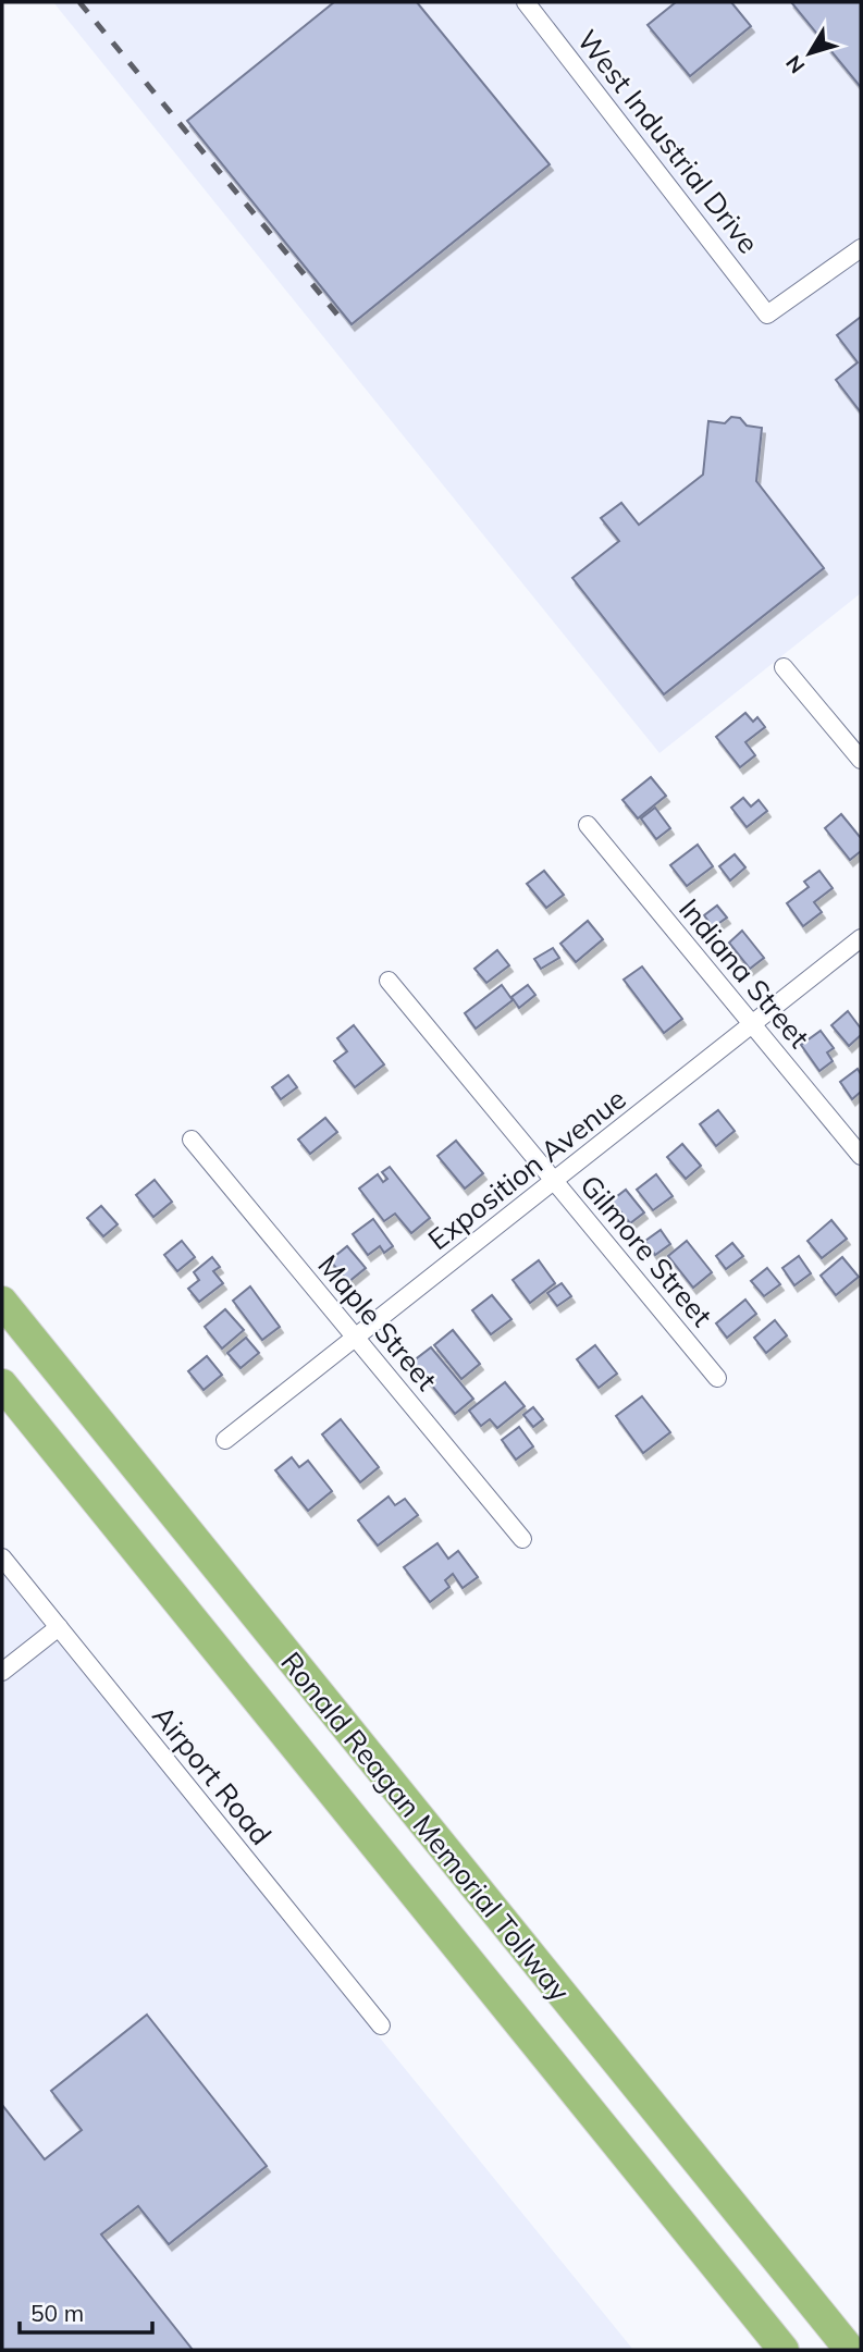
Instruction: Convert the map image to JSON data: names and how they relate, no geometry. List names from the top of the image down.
{
  "streets": {
    "highway": ["Ronald Reagan Memorial Tollway"],
    "street": [
      "West Industrial Drive",
      "Indiana Street",
      "Exposition Avenue",
      "Gilmore Street",
      "Maple Street",
      "Airport Road"
    ]
  },
  "crossings": [
    ["Indiana Street", "Exposition Avenue"],
    ["Exposition Avenue", "Gilmore Street"],
    ["Exposition Avenue", "Maple Street"]
  ],
  "scale_bar": "50 m",
  "north": "bottom left"
}
